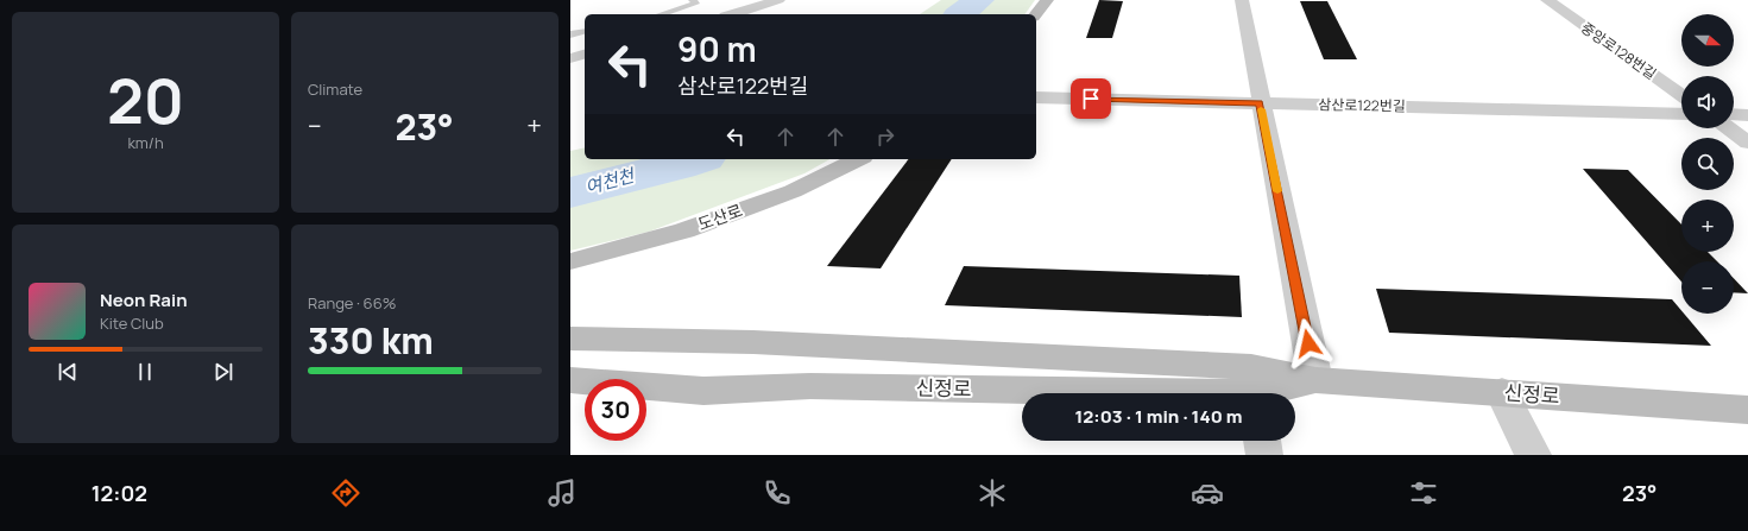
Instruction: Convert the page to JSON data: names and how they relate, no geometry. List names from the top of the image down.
{
  "streets": {
    "main road": ["도산로", "신정로"],
    "street": ["중앙로128번길", "삼산로122번길"]
  },
  "water": ["여천천"],
  "north": "right",
  "page": {
    "tile": [
      ["20", "km/h"],
      "Climate",
      ["Range · 66%", "330 km"]
    ],
    "map_buttons": ["+", "−"],
    "turn": ["90 m", "삼산로122번길"],
    "heat": ["−", "23°", "+"],
    "song": ["Neon Rain", "Kite Club"],
    "limit": "30",
    "trip": "12:03 · 1 min · 140 m",
    "tabs": ["12:02", "23°"]
  }
}
